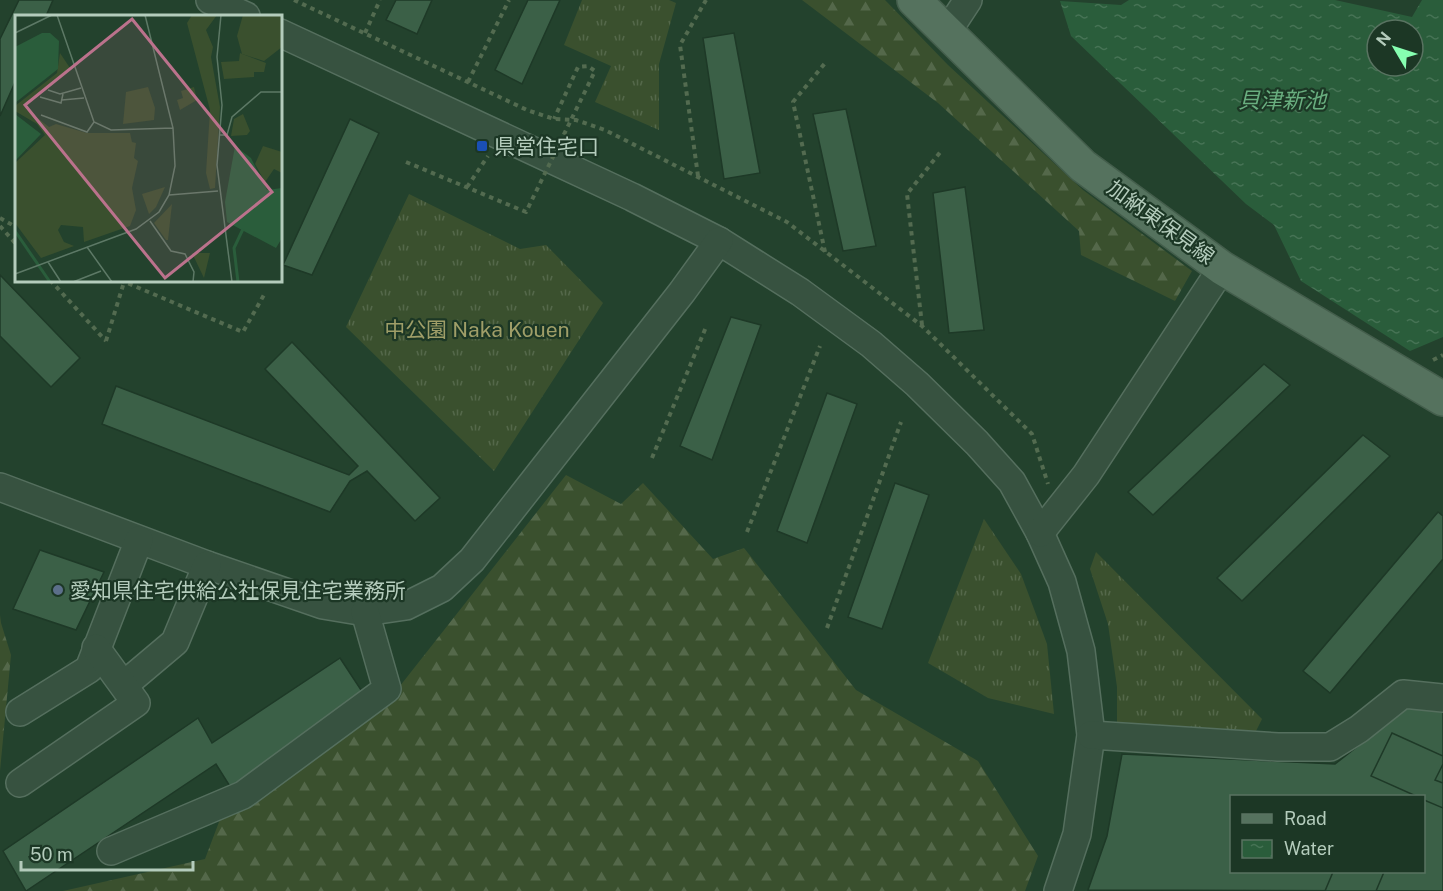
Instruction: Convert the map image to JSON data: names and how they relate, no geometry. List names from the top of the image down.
{
  "streets": {
    "main road": ["加納東保見線"]
  },
  "water": ["貝津新池"],
  "parks": ["中公園 Naka Kouen"],
  "places": {
    "transit": ["県営住宅口"],
    "other": ["愛知県住宅供給公社保見住宅業務所"]
  },
  "legend": ["Road", "Water"],
  "scale_bar": "50 m",
  "north": "top left"
}
